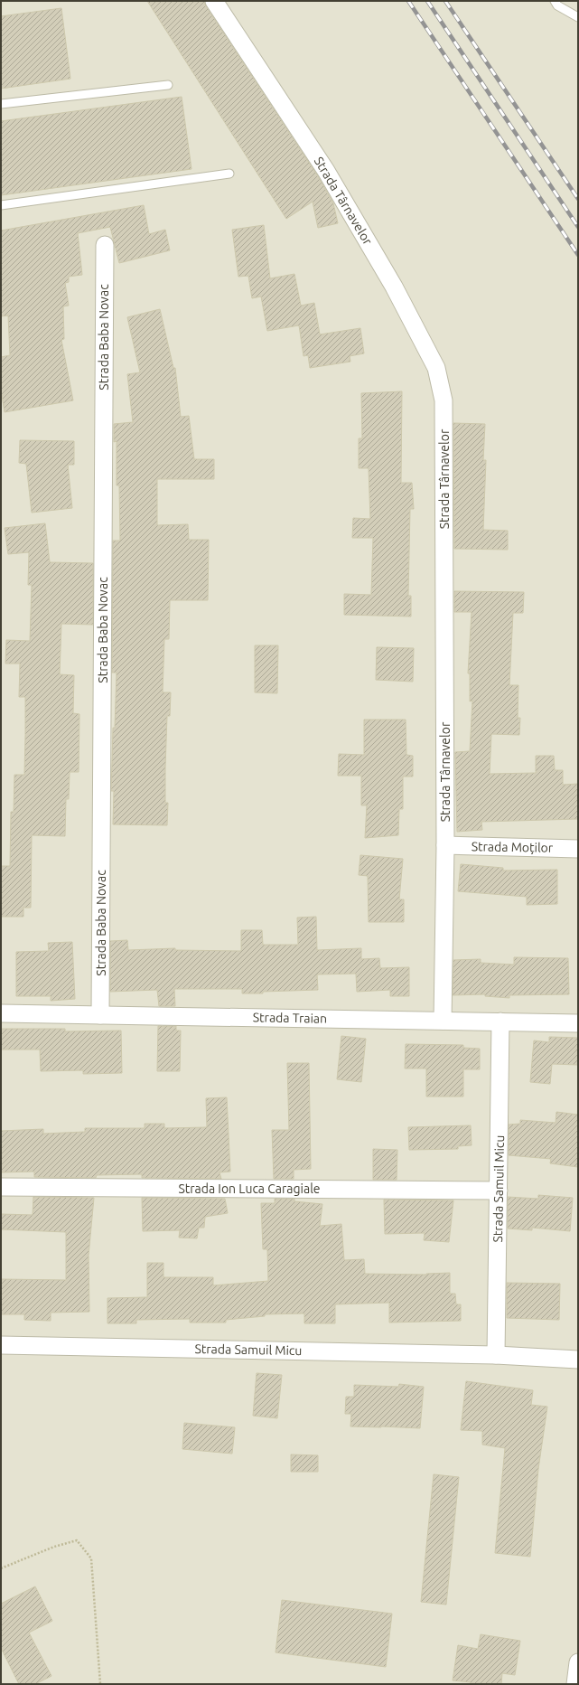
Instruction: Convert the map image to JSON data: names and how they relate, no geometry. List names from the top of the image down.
{
  "streets": {
    "street": [
      "Strada Târnavelor",
      "Strada Baba Novac",
      "Strada Moților",
      "Strada Traian",
      "Strada Ion Luca Caragiale",
      "Strada Samuil Micu"
    ]
  },
  "crossings": [
    ["Strada Târnavelor", "Strada Moților"],
    ["Strada Târnavelor", "Strada Traian"],
    ["Strada Baba Novac", "Strada Traian"],
    ["Strada Traian", "Strada Samuil Micu"],
    ["Strada Ion Luca Caragiale", "Strada Samuil Micu"]
  ]
}
